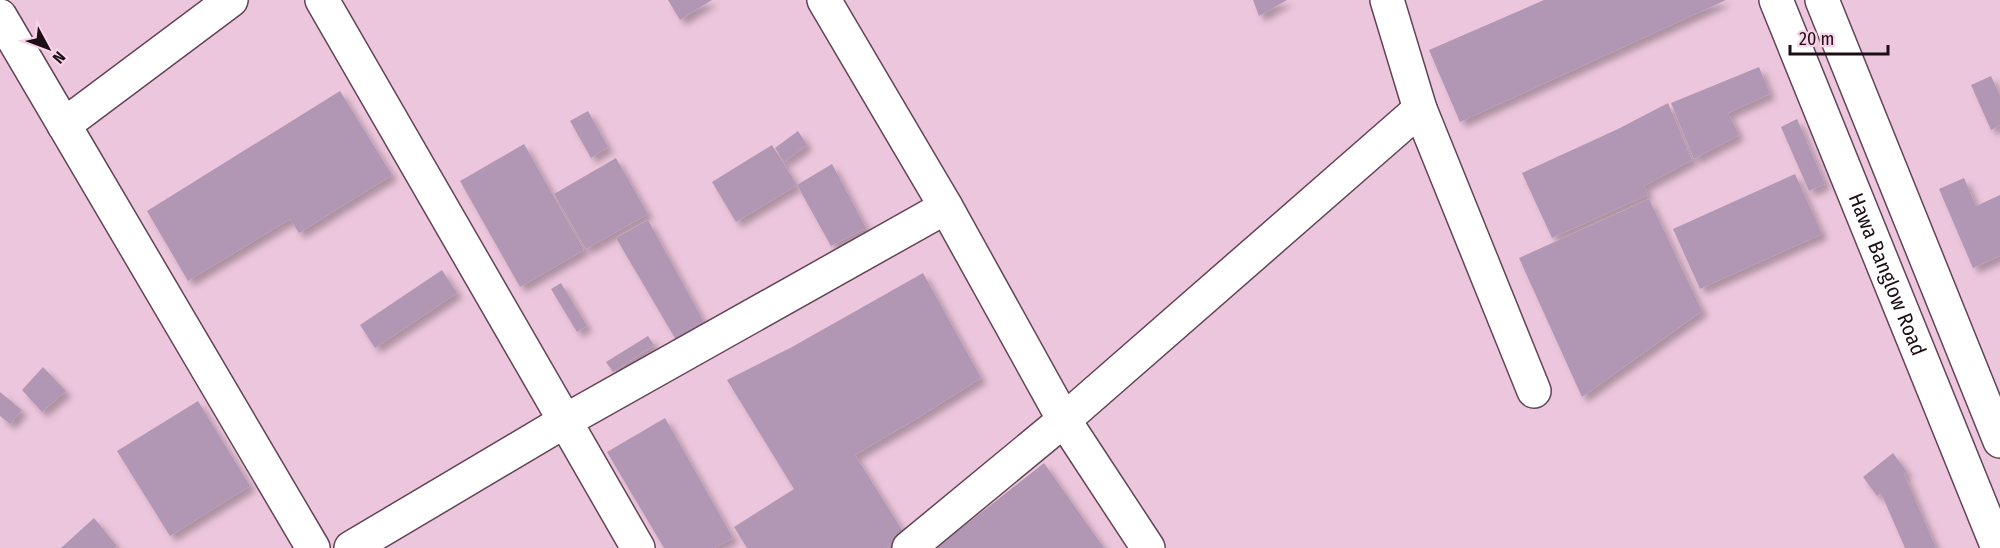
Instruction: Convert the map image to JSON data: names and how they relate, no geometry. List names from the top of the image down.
{
  "streets": {
    "street": ["Hawa Banglow Road"]
  },
  "scale_bar": "20 m",
  "north": "bottom right"
}
